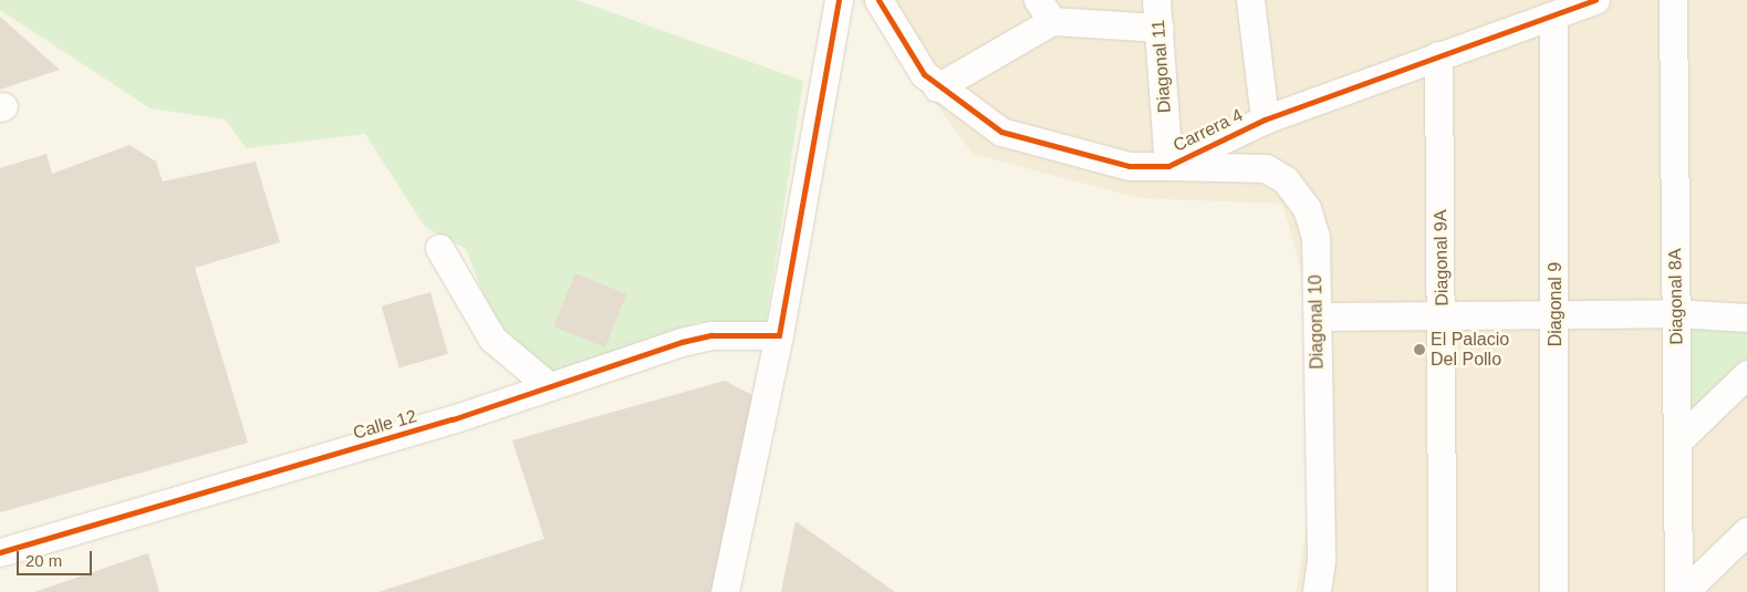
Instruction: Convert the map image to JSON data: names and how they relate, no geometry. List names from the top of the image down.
{
  "streets": {
    "street": [
      "Diagonal 11",
      "Carrera 4",
      "Diagonal 9A",
      "Diagonal 8A",
      "Diagonal 9",
      "Diagonal 10",
      "Calle 12"
    ]
  },
  "crossings": [
    ["Diagonal 11", "Carrera 4"],
    ["Diagonal 11", "Diagonal 10"],
    ["Carrera 4", "Diagonal 9A"],
    ["Carrera 4", "Diagonal 9"],
    ["Carrera 4", "Diagonal 10"]
  ],
  "places": ["El Palacio Del Pollo"],
  "scale_bar": "20 m"
}
